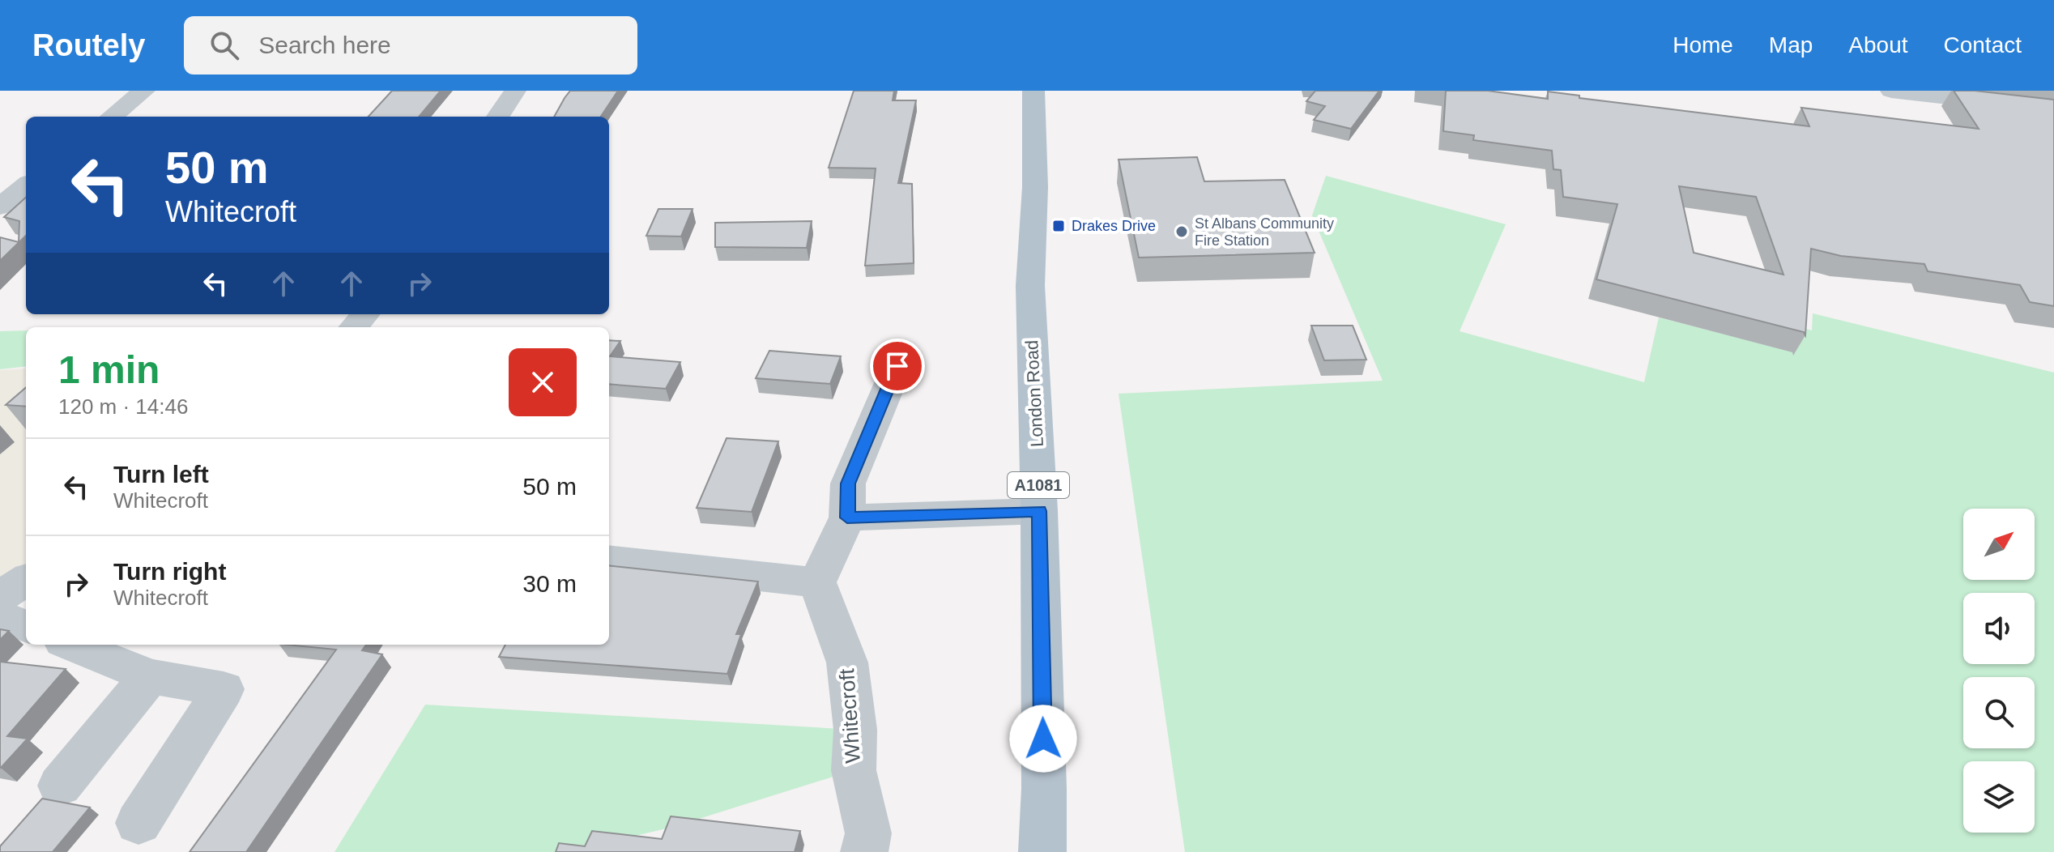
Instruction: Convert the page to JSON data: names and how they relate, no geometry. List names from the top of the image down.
{
  "streets": {
    "main road": ["London Road", "A1081"],
    "street": ["Whitecroft"]
  },
  "places": {
    "transit": ["Drakes Drive"],
    "other": ["St Albans Community Fire Station"]
  },
  "north": "top right",
  "page": {
    "header": "Routely",
    "search": "Search here",
    "nav": [
      "Home",
      "Map",
      "About",
      "Contact"
    ],
    "turn": ["50 m", "Whitecroft"],
    "heading": ["1 min", "120 m · 14:46"],
    "list": [
      {
        "name": "Turn left",
        "note": "Whitecroft",
        "value": "50 m"
      },
      {
        "name": "Turn right",
        "note": "Whitecroft",
        "value": "30 m"
      }
    ]
  }
}
